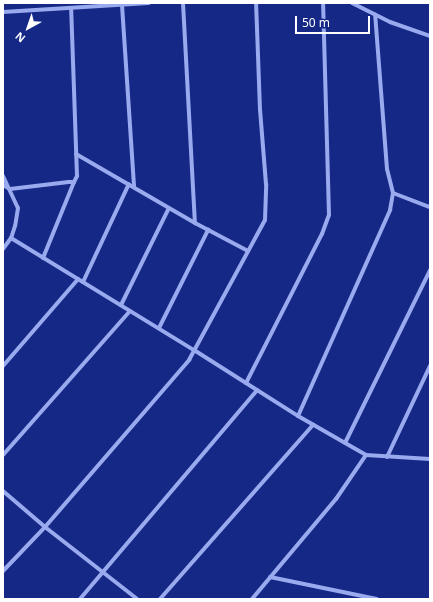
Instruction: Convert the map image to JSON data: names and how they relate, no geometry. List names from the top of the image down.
{
  "scale_bar": "50 m",
  "north": "bottom left"
}
